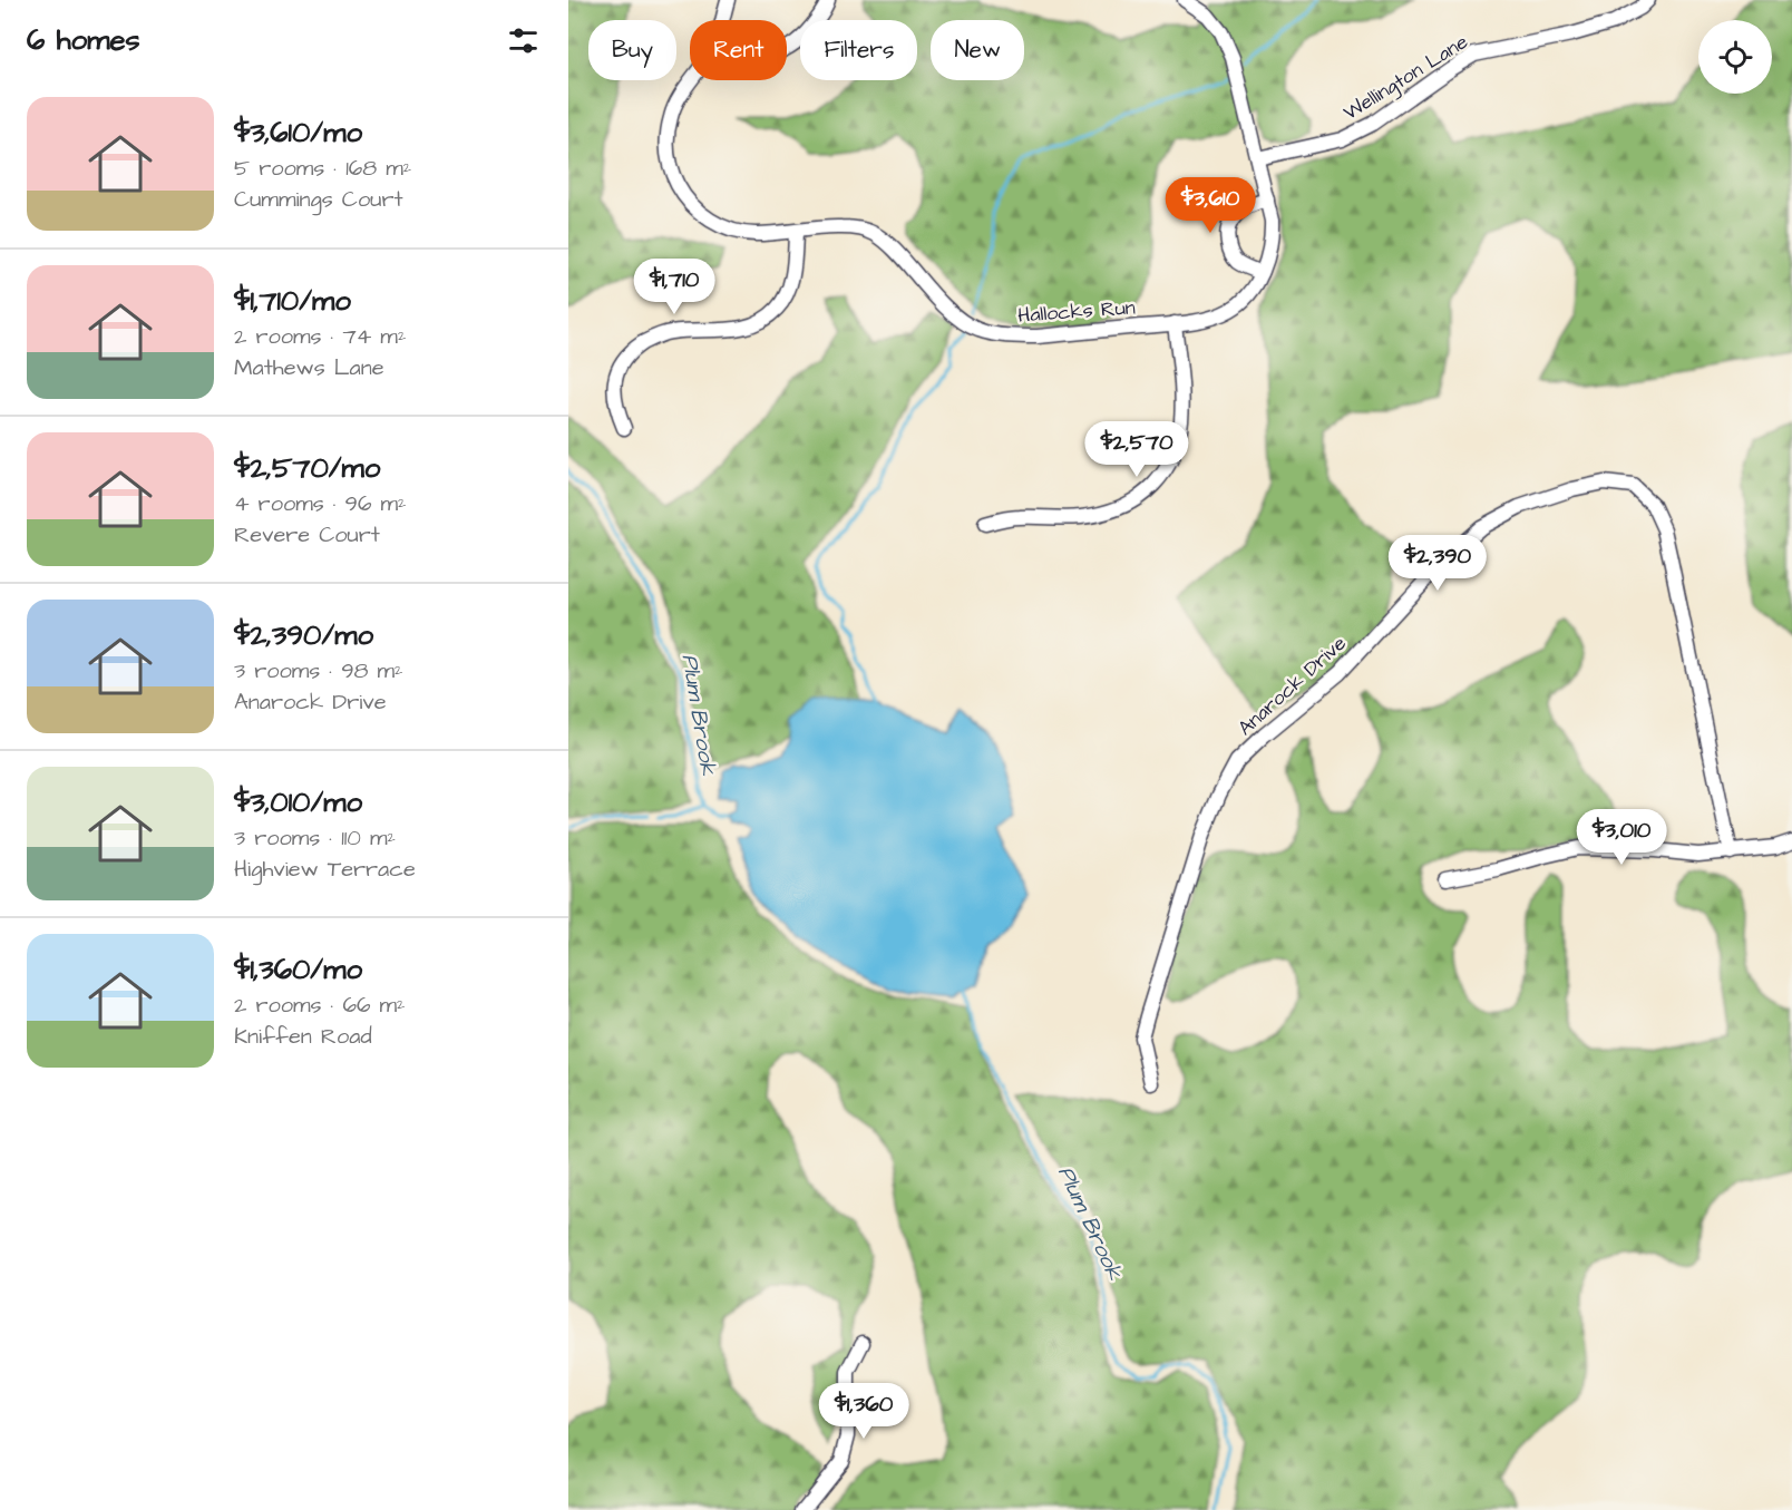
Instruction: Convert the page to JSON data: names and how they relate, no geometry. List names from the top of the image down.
{
  "streets": {
    "street": ["Wellington Lane", "Hallocks Run", "Anarock Drive"]
  },
  "crossings": [
    ["Wellington Lane", "Hallocks Run"]
  ],
  "water": ["Plum Brook"],
  "page": {
    "heading": "6 homes",
    "chip": [
      "Buy",
      "Rent",
      "Filters",
      "New"
    ],
    "list": [
      {
        "name": "$3,610/mo",
        "note": "5 rooms · 168 m² · Cummings Court"
      },
      {
        "name": "$1,710/mo",
        "note": "2 rooms · 74 m² · Mathews Lane"
      },
      {
        "name": "$2,570/mo",
        "note": "4 rooms · 96 m² · Revere Court"
      },
      {
        "name": "$2,390/mo",
        "note": "3 rooms · 98 m² · Anarock Drive"
      },
      {
        "name": "$3,010/mo",
        "note": "3 rooms · 110 m² · Highview Terrace"
      },
      {
        "name": "$1,360/mo",
        "note": "2 rooms · 66 m² · Kniffen Road"
      }
    ],
    "price": [
      "$3,610",
      "$1,710",
      "$2,570",
      "$2,390",
      "$3,010",
      "$1,360"
    ]
  }
}
